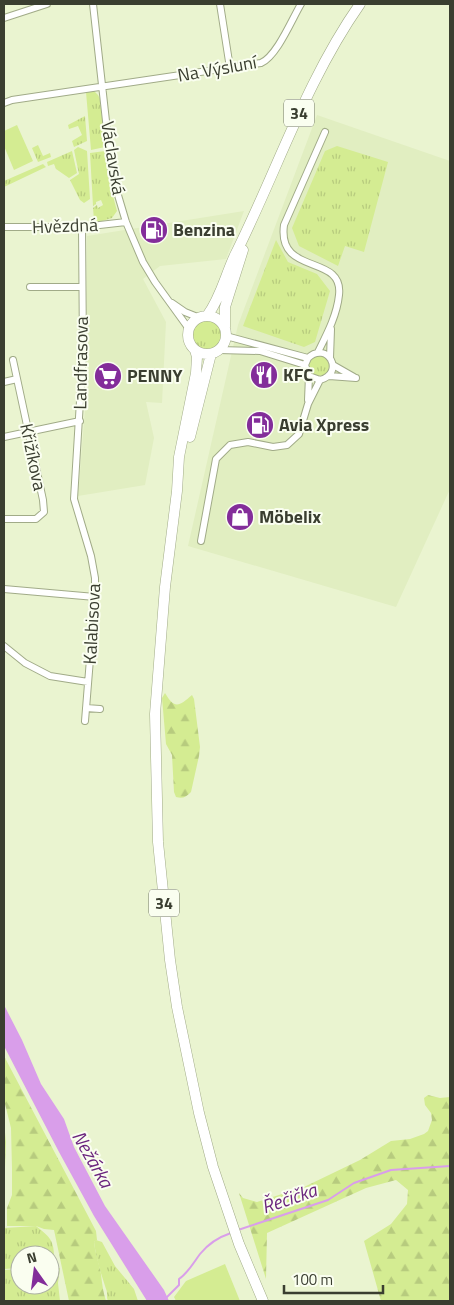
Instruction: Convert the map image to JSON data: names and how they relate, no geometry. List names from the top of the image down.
{
  "streets": {
    "main road": ["34"],
    "street": [
      "Na Výsluní",
      "Václavská",
      "Hvězdná",
      "Landfrasova",
      "Křižíkova",
      "Kalabisova"
    ]
  },
  "crossings": [
    ["Na Výsluní", "Václavská"],
    ["34", "Václavská"],
    ["Václavská", "Hvězdná"],
    ["Hvězdná", "Landfrasova"],
    ["Landfrasova", "Kalabisova"]
  ],
  "water": ["Nežárka", "Řečička"],
  "places": {
    "fuel station": ["Benzina", "Avia Xpress"],
    "restaurant": ["KFC"],
    "supermarket": ["PENNY"],
    "shop": ["Möbelix"]
  },
  "scale_bar": "100 m",
  "north": "top"
}
